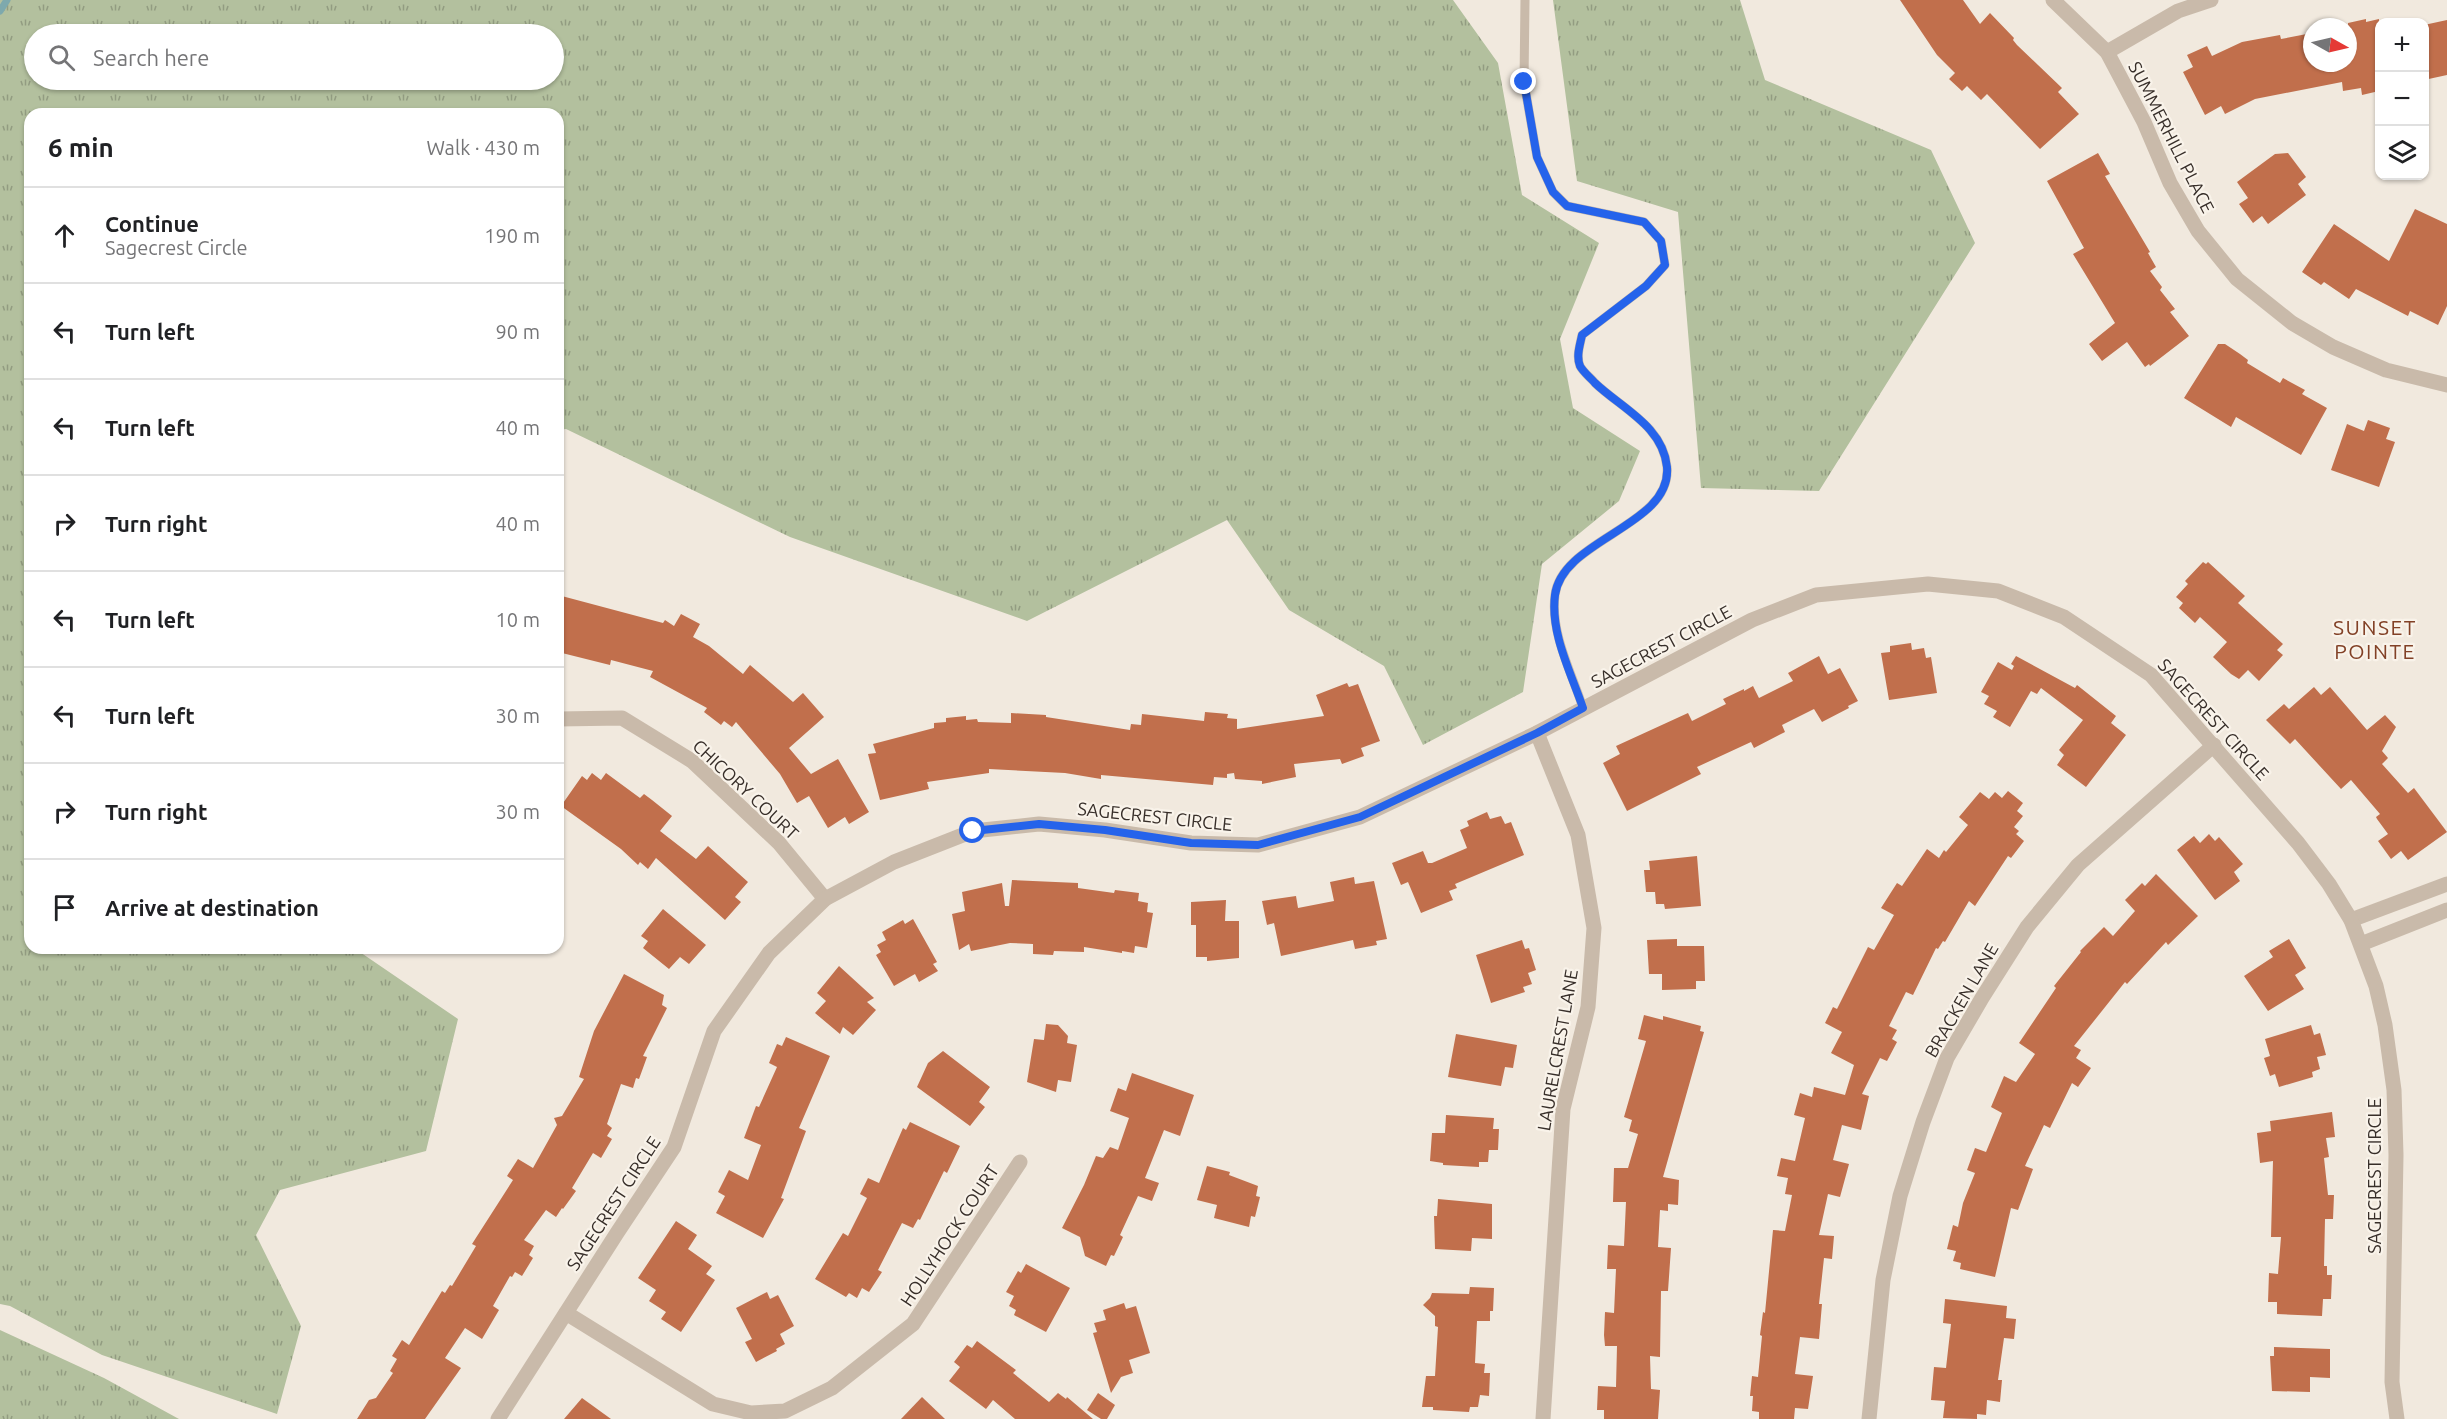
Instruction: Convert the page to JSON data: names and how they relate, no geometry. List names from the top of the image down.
{
  "streets": {
    "street": [
      "SUMMERHILL PLACE",
      "SAGECREST CIRCLE",
      "CHICORY COURT",
      "BRACKEN LANE",
      "LAURELCREST LANE",
      "HOLLYHOCK COURT"
    ]
  },
  "crossings": [
    ["SAGECREST CIRCLE", "CHICORY COURT"],
    ["SAGECREST CIRCLE", "BRACKEN LANE"],
    ["SAGECREST CIRCLE", "LAURELCREST LANE"],
    ["SAGECREST CIRCLE", "HOLLYHOCK COURT"]
  ],
  "districts": ["SUNSET POINTE"],
  "north": "right",
  "page": {
    "map_buttons": ["+", "−"],
    "search": "Search here",
    "heading": ["6 min", "Walk · 430 m"],
    "list": [
      ["Continue", "Sagecrest Circle", "190 m"],
      ["Turn left", "90 m"],
      ["Turn left", "40 m"],
      ["Turn right", "40 m"],
      ["Turn left", "10 m"],
      ["Turn left", "30 m"],
      ["Turn right", "30 m"],
      "Arrive at destination"
    ]
  }
}
